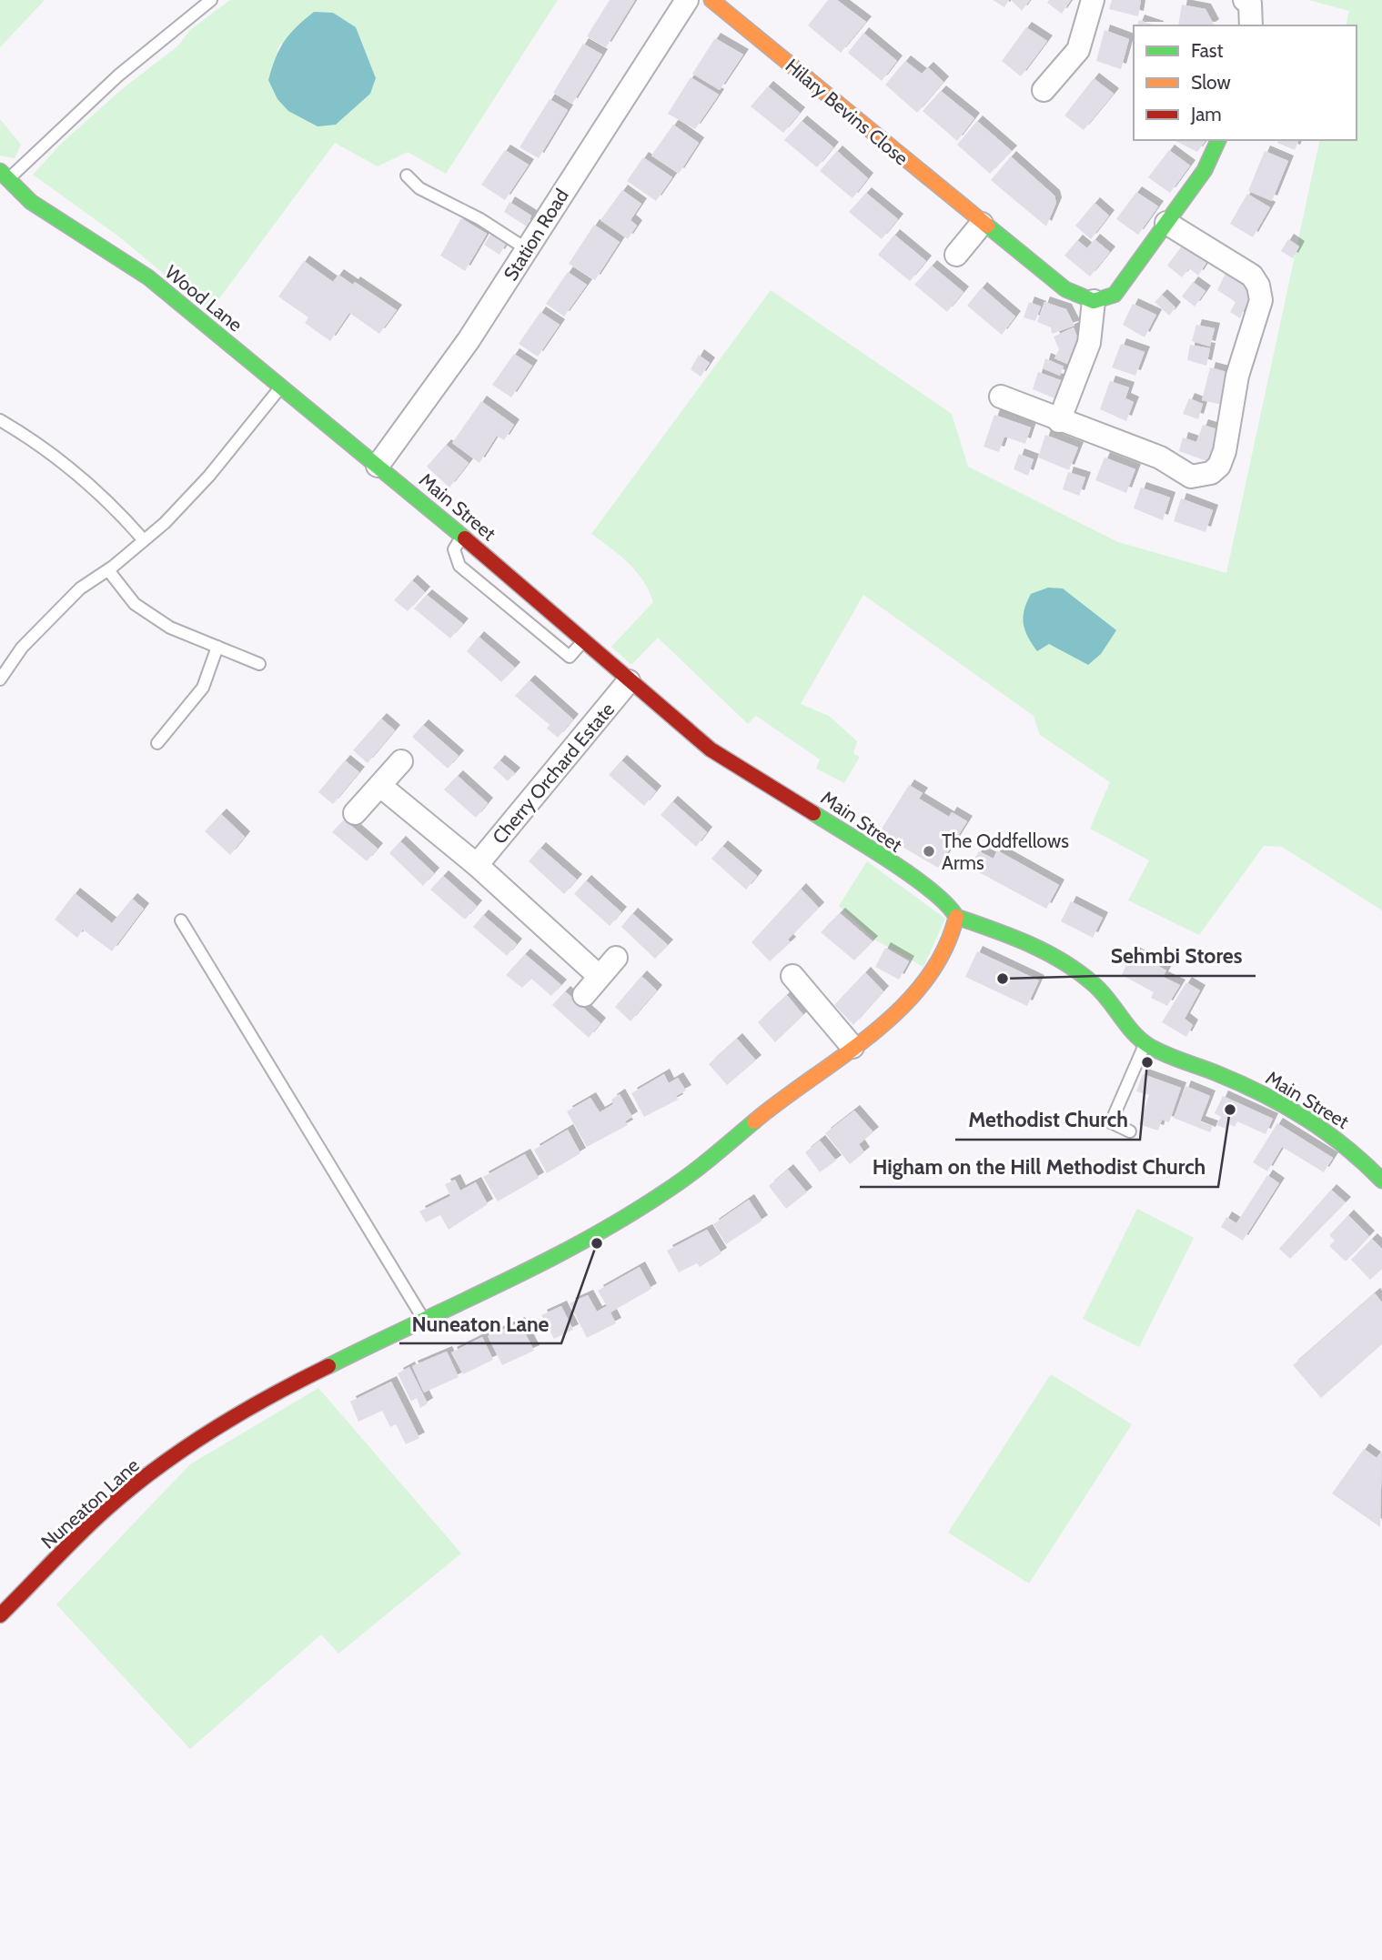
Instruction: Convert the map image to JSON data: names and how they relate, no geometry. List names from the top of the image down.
{
  "streets": {
    "street": [
      "Hilary Bevins Close",
      "Station Road",
      "Wood Lane",
      "Main Street",
      "Cherry Orchard Estate",
      "Nuneaton Lane"
    ]
  },
  "crossings": [
    ["Station Road", "Wood Lane"],
    ["Station Road", "Main Street"],
    ["Wood Lane", "Main Street"],
    ["Main Street", "Cherry Orchard Estate"],
    ["Main Street", "Nuneaton Lane"]
  ],
  "places": [
    "The Oddfellows Arms",
    "Sehmbi Stores",
    "Methodist Church",
    "Higham on the Hill Methodist Church",
    "Nuneaton Lane"
  ],
  "legend": ["Fast", "Slow", "Jam"]
}
